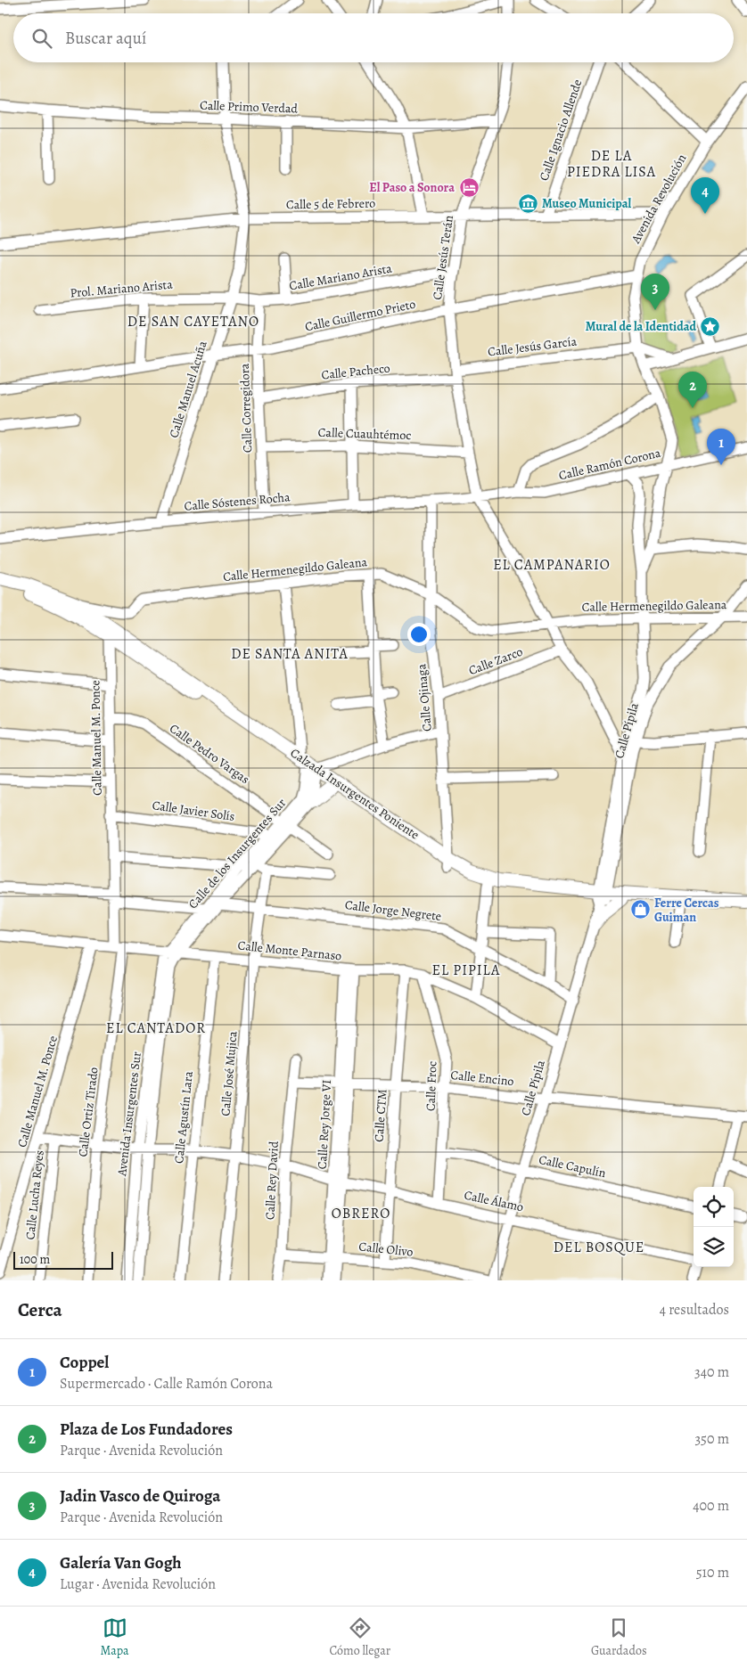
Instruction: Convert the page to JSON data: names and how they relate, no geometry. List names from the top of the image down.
{
  "streets": {
    "main road": ["Calzada Insurgentes Poniente"],
    "street": [
      "Calle Primo Verdad",
      "Calle Ignacio Allende",
      "Avenida Revolución",
      "Calle 5 de Febrero",
      "Calle Jesús Terán",
      "Calle Mariano Arista",
      "Prol. Mariano Arista",
      "Calle Guillermo Prieto",
      "Calle Jesús García",
      "Calle Pacheco",
      "Calle Manuel Acuña",
      "Calle Corregidora",
      "Calle Cuauhtémoc",
      "Calle Ramón Corona",
      "Calle Sóstenes Rocha",
      "Calle Hermenegildo Galeana",
      "Calle Zarco",
      "Calle Ojinaga",
      "Calle Pípila",
      "Calle Manuel M. Ponce",
      "Calle Pedro Vargas",
      "Calle Javier Solís",
      "Calle de los Insurgentes Sur",
      "Calle Jorge Negrete",
      "Calle Monte Parnaso",
      "Calle José Mujica",
      "Calle Encino",
      "Calle Froc",
      "Calle Ortiz Tirado",
      "Avenida Insurgentes Sur",
      "Calle CTM",
      "Calle Agustín Lara",
      "Calle Rey Jorge VI",
      "Calle Capulín",
      "Calle Rey David",
      "Calle Lucha Reyes",
      "Calle Álamo",
      "Calle Olivo"
    ]
  },
  "crossings": [
    ["Calle Primo Verdad", "Calle Jesús Terán"],
    ["Calle Primo Verdad", "Calle Manuel Acuña"],
    ["Calle Ignacio Allende", "Calle 5 de Febrero"],
    ["Avenida Revolución", "Calle 5 de Febrero"],
    ["Avenida Revolución", "Calle Guillermo Prieto"],
    ["Avenida Revolución", "Calle Jesús García"],
    ["Avenida Revolución", "Calle Ramón Corona"],
    ["Avenida Revolución", "Calle Pípila"],
    ["Calle 5 de Febrero", "Calle Jesús Terán"],
    ["Calle 5 de Febrero", "Calle Manuel Acuña"],
    ["Calle Jesús Terán", "Calle Mariano Arista"],
    ["Calle Jesús Terán", "Calle Guillermo Prieto"],
    ["Calle Jesús Terán", "Calle Jesús García"],
    ["Calle Jesús Terán", "Calle Pacheco"],
    ["Calle Jesús Terán", "Calle Cuauhtémoc"],
    ["Calle Jesús Terán", "Calle Ramón Corona"],
    ["Calle Jesús Terán", "Calle Sóstenes Rocha"],
    ["Calle Jesús Terán", "Calle Hermenegildo Galeana"],
    ["Calle Jesús Terán", "Calle Zarco"],
    ["Calle Jesús Terán", "Calle Pípila"],
    ["Calle Mariano Arista", "Prol. Mariano Arista"],
    ["Calle Mariano Arista", "Calle Manuel Acuña"],
    ["Calle Mariano Arista", "Calle Corregidora"],
    ["Prol. Mariano Arista", "Calle Manuel Acuña"],
    ["Calle Guillermo Prieto", "Calle Manuel Acuña"],
    ["Calle Guillermo Prieto", "Calle Corregidora"],
    ["Calle Jesús García", "Calle Pacheco"],
    ["Calle Pacheco", "Calle Corregidora"],
    ["Calle Manuel Acuña", "Calle Sóstenes Rocha"],
    ["Calle Corregidora", "Calle Cuauhtémoc"],
    ["Calle Corregidora", "Calle Sóstenes Rocha"],
    ["Calle Ramón Corona", "Calle Sóstenes Rocha"],
    ["Calle Sóstenes Rocha", "Calle Ojinaga"],
    ["Calle Hermenegildo Galeana", "Calle Ojinaga"],
    ["Calle Hermenegildo Galeana", "Calle Pípila"],
    ["Calle Hermenegildo Galeana", "Calzada Insurgentes Poniente"],
    ["Calle Zarco", "Calle Ojinaga"],
    ["Calle Ojinaga", "Calzada Insurgentes Poniente"],
    ["Calle Pípila", "Calzada Insurgentes Poniente"],
    ["Calle Pípila", "Calle Jorge Negrete"],
    ["Calle Pípila", "Calle Monte Parnaso"],
    ["Calle Pípila", "Calle Encino"],
    ["Calle Pípila", "Calle Capulín"],
    ["Calle Pípila", "Calle Álamo"],
    ["Calle Manuel M. Ponce", "Calle Pedro Vargas"],
    ["Calle Manuel M. Ponce", "Calzada Insurgentes Poniente"],
    ["Calle Manuel M. Ponce", "Calle Javier Solís"],
    ["Calle Manuel M. Ponce", "Calle Monte Parnaso"],
    ["Calle Manuel M. Ponce", "Calle Ortiz Tirado"],
    ["Calle Manuel M. Ponce", "Calle Álamo"],
    ["Calle Pedro Vargas", "Calle de los Insurgentes Sur"],
    ["Calzada Insurgentes Poniente", "Calle de los Insurgentes Sur"],
    ["Calle Javier Solís", "Calle de los Insurgentes Sur"],
    ["Calle de los Insurgentes Sur", "Calle Jorge Negrete"],
    ["Calle de los Insurgentes Sur", "Calle Monte Parnaso"],
    ["Calle de los Insurgentes Sur", "Avenida Insurgentes Sur"],
    ["Calle de los Insurgentes Sur", "Calle Álamo"],
    ["Calle Jorge Negrete", "Calle José Mujica"],
    ["Calle Monte Parnaso", "Calle José Mujica"],
    ["Calle Monte Parnaso", "Calle Froc"],
    ["Calle Monte Parnaso", "Calle Ortiz Tirado"],
    ["Calle Monte Parnaso", "Avenida Insurgentes Sur"],
    ["Calle Monte Parnaso", "Calle CTM"],
    ["Calle Monte Parnaso", "Calle Agustín Lara"],
    ["Calle Monte Parnaso", "Calle Rey Jorge VI"],
    ["Calle José Mujica", "Calle Álamo"],
    ["Calle Encino", "Calle Froc"],
    ["Calle Encino", "Calle CTM"],
    ["Calle Encino", "Calle Rey Jorge VI"],
    ["Calle Encino", "Calle Rey David"],
    ["Calle Froc", "Calle Capulín"],
    ["Calle Froc", "Calle Álamo"],
    ["Calle Ortiz Tirado", "Calle Álamo"],
    ["Avenida Insurgentes Sur", "Calle Álamo"],
    ["Calle CTM", "Calle Álamo"],
    ["Calle CTM", "Calle Olivo"],
    ["Calle Agustín Lara", "Calle Álamo"],
    ["Calle Rey Jorge VI", "Calle Álamo"],
    ["Calle Rey Jorge VI", "Calle Olivo"],
    ["Calle Rey David", "Calle Álamo"],
    ["Calle Rey David", "Calle Olivo"],
    ["Calle Lucha Reyes", "Calle Álamo"]
  ],
  "districts": [
    "DE LA PIEDRA LISA",
    "DE SAN CAYETANO",
    "EL CAMPANARIO",
    "DE SANTA ANITA",
    "EL PIPILA",
    "EL CANTADOR",
    "OBRERO",
    "DEL BOSQUE"
  ],
  "places": {
    "hotel": ["El Paso a Sonora"],
    "museum": ["Museo Municipal"],
    "place": ["Mural de la Identidad"],
    "shop": ["Ferre Cercas Guiman"]
  },
  "scale_bar": "100 m",
  "page": {
    "search": "Buscar aquí",
    "pins": [
      "4",
      "3",
      "2",
      "1"
    ],
    "scale": "100 m",
    "heading": ["Cerca", "4 resultados"],
    "list": [
      {
        "mark": "1",
        "name": "Coppel",
        "note": "Supermercado · Calle Ramón Corona",
        "value": "340 m"
      },
      {
        "mark": "2",
        "name": "Plaza de Los Fundadores",
        "note": "Parque · Avenida Revolución",
        "value": "350 m"
      },
      {
        "mark": "3",
        "name": "Jadin Vasco de Quiroga",
        "note": "Parque · Avenida Revolución",
        "value": "400 m"
      },
      {
        "mark": "4",
        "name": "Galería Van Gogh",
        "note": "Lugar · Avenida Revolución",
        "value": "510 m"
      }
    ],
    "nav": ["Mapa", "Cómo llegar", "Guardados"]
  }
}
